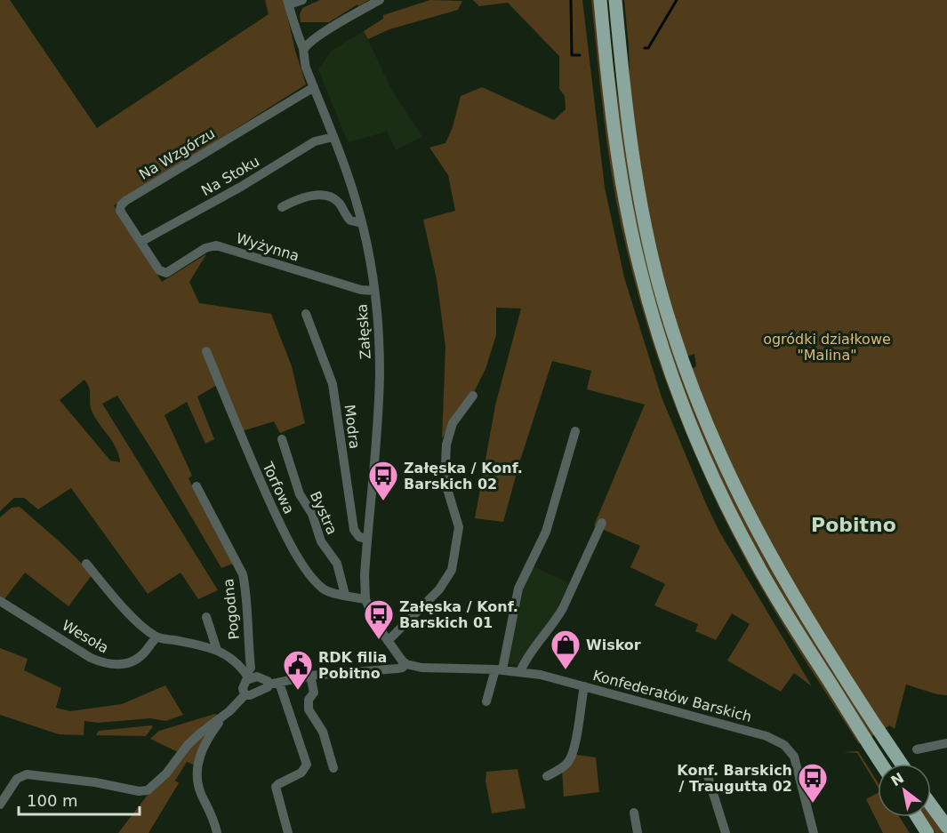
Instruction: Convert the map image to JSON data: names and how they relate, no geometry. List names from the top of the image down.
{
  "streets": {
    "street": [
      "Na Wzgórzu",
      "Na Stoku",
      "Wyżynna",
      "Załęska",
      "Modra",
      "Torfowa",
      "Bystra",
      "Pogodna",
      "Wesoła",
      "Konfederatów Barskich"
    ]
  },
  "crossings": [
    ["Na Wzgórzu", "Na Stoku"],
    ["Na Wzgórzu", "Wyżynna"],
    ["Na Wzgórzu", "Załęska"],
    ["Na Stoku", "Załęska"],
    ["Wyżynna", "Załęska"],
    ["Załęska", "Modra"],
    ["Załęska", "Torfowa"],
    ["Załęska", "Konfederatów Barskich"],
    ["Torfowa", "Bystra"]
  ],
  "districts": ["Pobitno"],
  "parks": ["ogródki działkowe \"Malina\""],
  "places": {
    "bus stop": ["Załęska / Konf. Barskich 02", "Załęska / Konf. Barskich 01", "Konf. Barskich / Traugutta 02"],
    "shop": ["Wiskor"],
    "public building": ["RDK filia Pobitno"]
  },
  "scale_bar": "100 m",
  "north": "top left"
}
